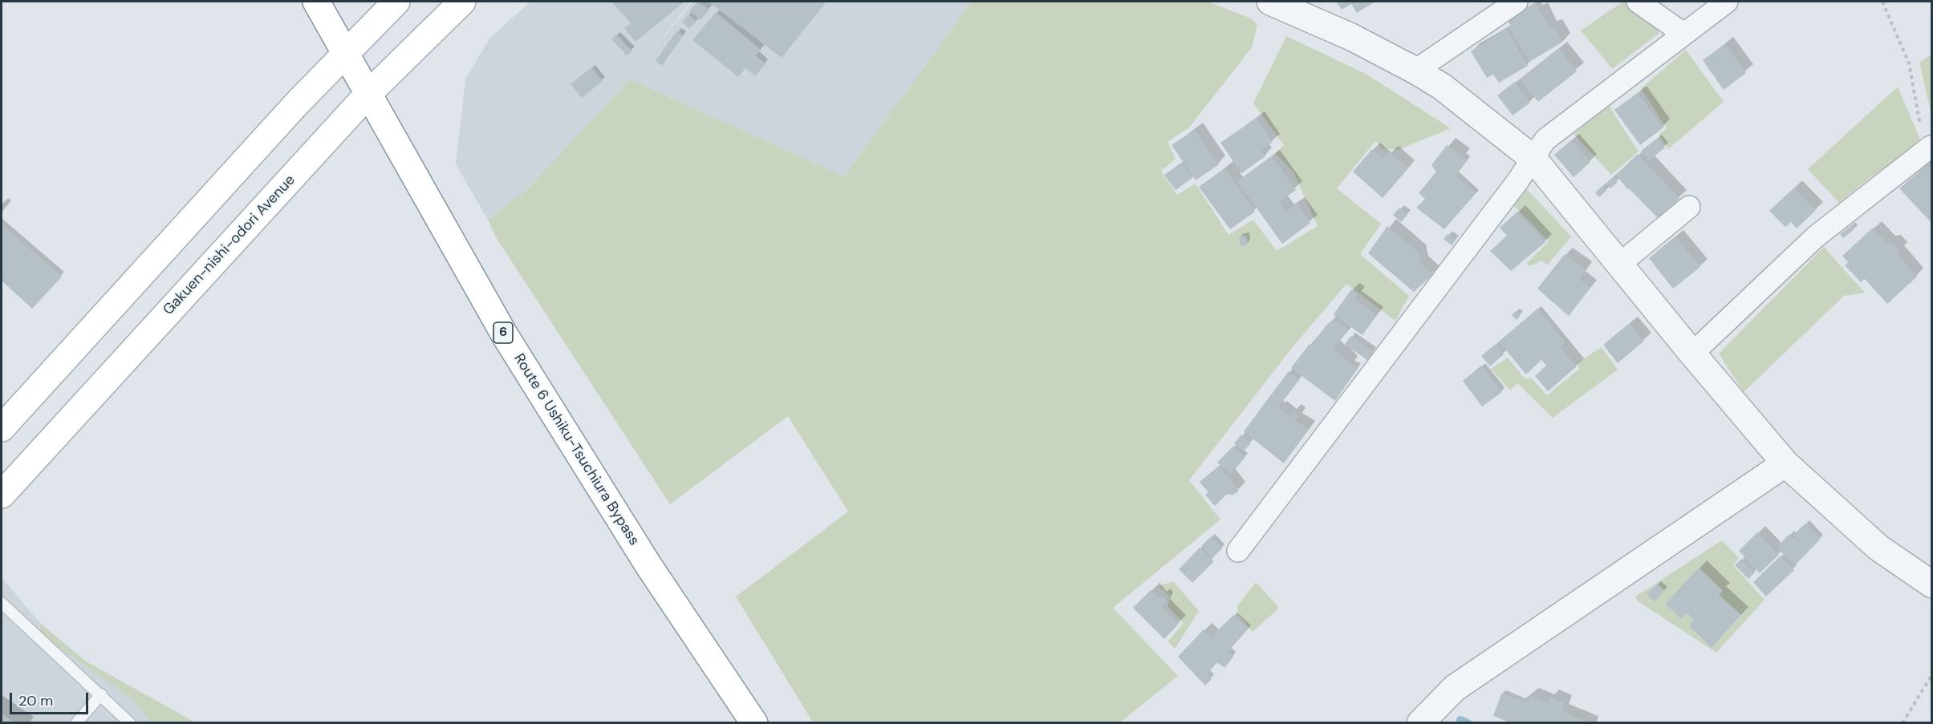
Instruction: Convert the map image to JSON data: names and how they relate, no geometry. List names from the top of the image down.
{
  "streets": {
    "main road": ["Gakuen-nishi-odori Avenue", "6", "Route 6 Ushiku-Tsuchiura Bypass"]
  },
  "crossings": [
    ["Gakuen-nishi-odori Avenue", "6"],
    ["Gakuen-nishi-odori Avenue", "Route 6 Ushiku-Tsuchiura Bypass"],
    ["6", "Route 6 Ushiku-Tsuchiura Bypass"]
  ],
  "scale_bar": "20 m"
}
